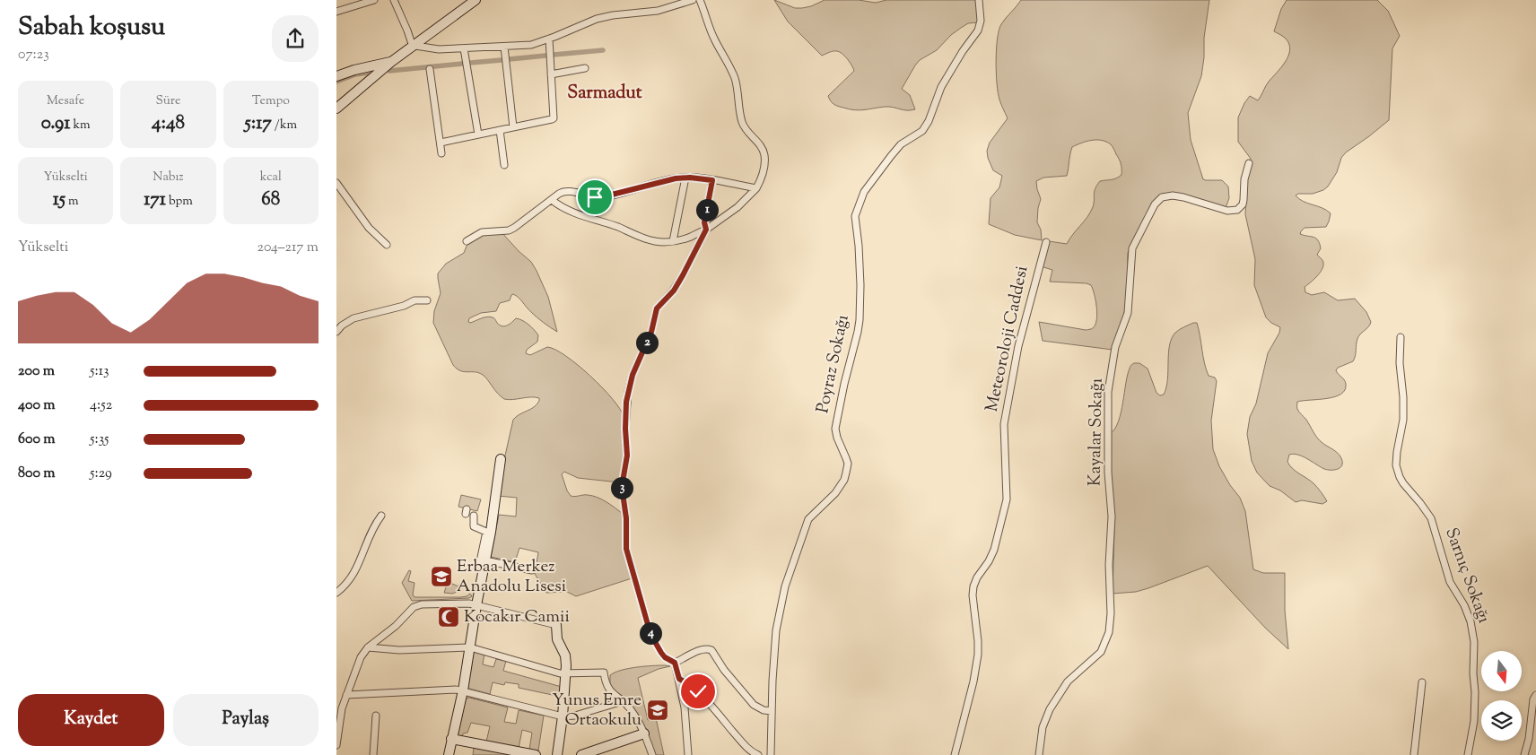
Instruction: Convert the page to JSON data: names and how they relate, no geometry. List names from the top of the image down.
{
  "streets": {
    "street": [
      "Meteoroloji Caddesi",
      "Poyraz Sokağı",
      "Kayalar Sokağı",
      "Sarnıç Sokağı"
    ]
  },
  "districts": ["Sarmadut"],
  "places": {
    "school or university": ["Erbaa Merkez Anadolu Lisesi", "Yunus Emre Ortaokulu"],
    "mosque": ["Kocakır Camii"]
  },
  "north": "bottom",
  "page": {
    "heading": ["Sabah koşusu", "07:23"],
    "stats": [
      ["Mesafe", "0.91 km"],
      ["Süre", "4:48"],
      ["Tempo", "5:17 /km"],
      ["Yükselti", "15 m"],
      ["Nabız", "171 bpm"],
      ["kcal", "68"]
    ],
    "pins": [
      "1",
      "2",
      "3",
      "4"
    ],
    "chart": ["Yükselti", "204–217 m"],
    "list": [
      {
        "name": "200 m",
        "note": "5:13"
      },
      {
        "name": "400 m",
        "note": "4:52"
      },
      {
        "name": "600 m",
        "note": "5:35"
      },
      {
        "name": "800 m",
        "note": "5:29"
      }
    ],
    "buttons": ["Kaydet", "Paylaş"]
  }
}
